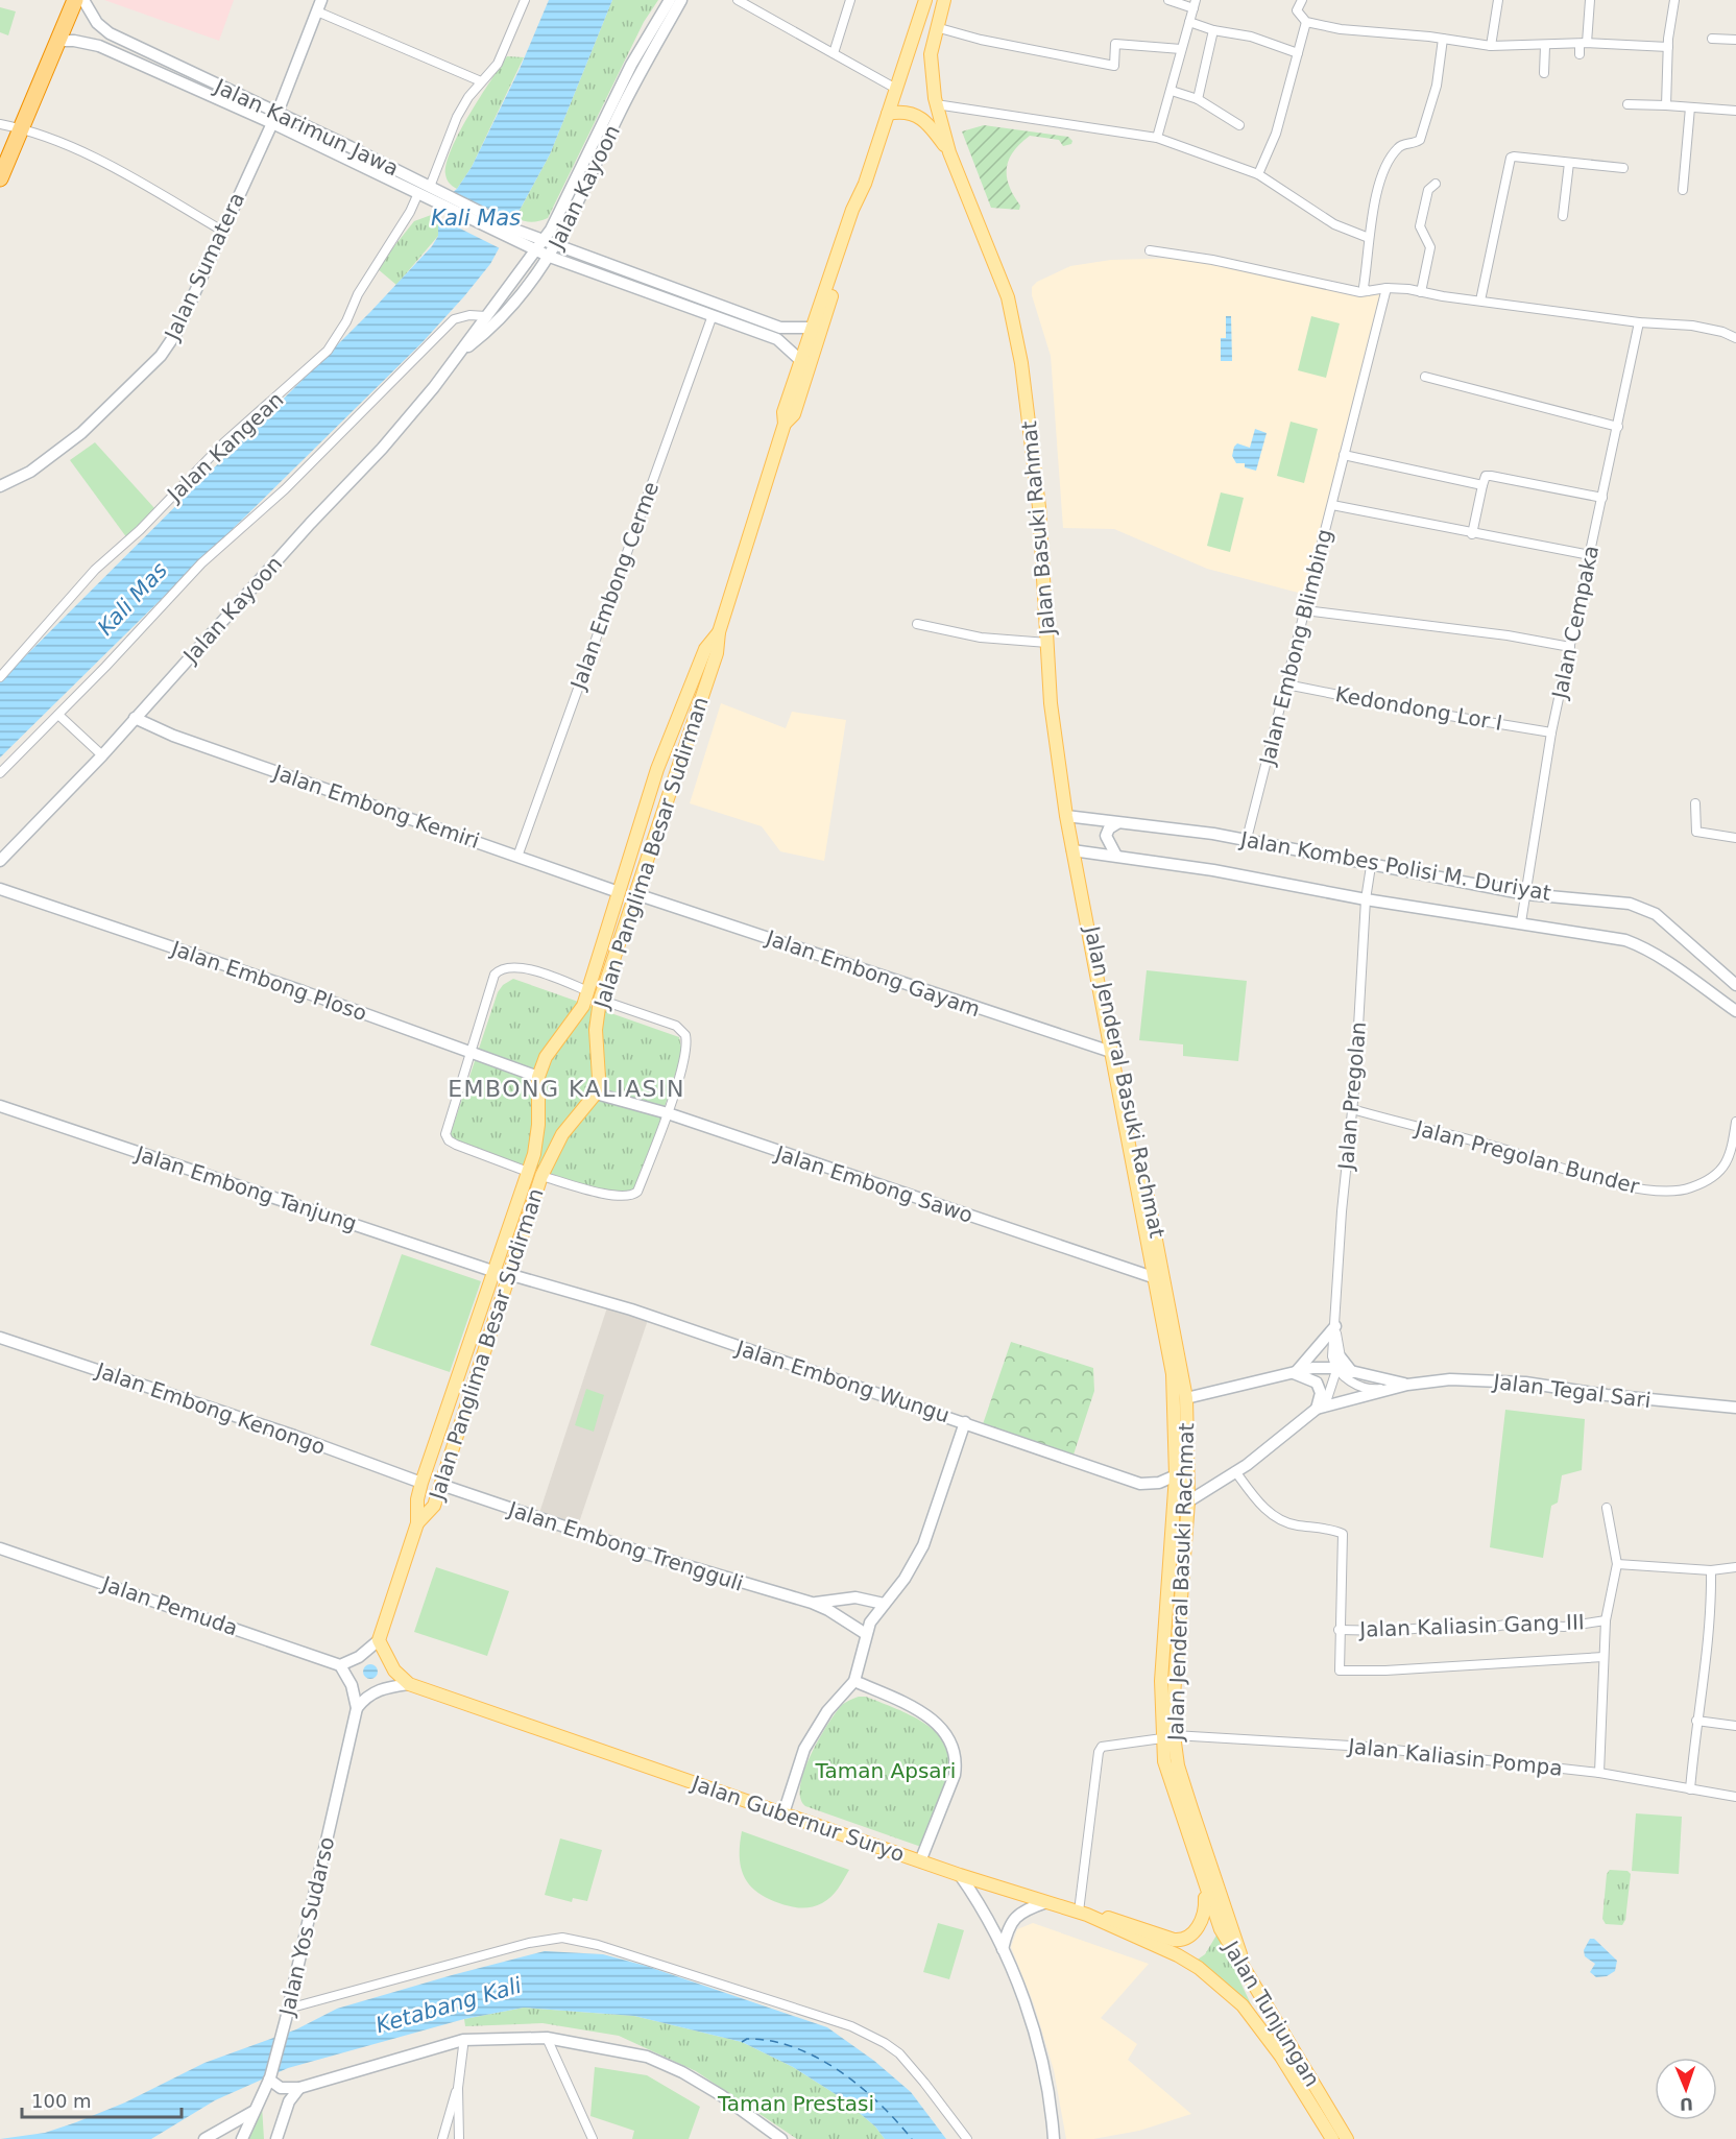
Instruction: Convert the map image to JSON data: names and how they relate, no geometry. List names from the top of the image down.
{
  "streets": {
    "main road": [
      "Jalan Basuki Rahmat",
      "Jalan Panglima Besar Sudirman",
      "Jalan Jenderal Basuki Rachmat",
      "Jalan Gubernur Suryo",
      "Jalan Tunjungan"
    ],
    "street": [
      "Jalan Karimun Jawa",
      "Jalan Kayoon",
      "Jalan Sumatera",
      "Jalan Kangean",
      "Jalan Embong Cerme",
      "Jalan Cempaka",
      "Jalan Embong Blimbing",
      "Kedondong Lor I",
      "Jalan Embong Kemiri",
      "Jalan Kombes Polisi M. Duriyat",
      "Jalan Embong Gayam",
      "Jalan Embong Ploso",
      "Jalan Pregolan",
      "Jalan Pregolan Bunder",
      "Jalan Embong Sawo",
      "Jalan Embong Tanjung",
      "Jalan Embong Wungu",
      "Jalan Tegal Sari",
      "Jalan Embong Kenongo",
      "Jalan Embong Trengguli",
      "Jalan Pemuda",
      "Jalan Kaliasin Gang III",
      "Jalan Kaliasin Pompa",
      "Jalan Yos Sudarso"
    ]
  },
  "crossings": [
    ["Jalan Karimun Jawa", "Jalan Kayoon"],
    ["Jalan Karimun Jawa", "Jalan Sumatera"],
    ["Jalan Karimun Jawa", "Jalan Kangean"],
    ["Jalan Kayoon", "Jalan Embong Kemiri"],
    ["Jalan Basuki Rahmat", "Jalan Kombes Polisi M. Duriyat"],
    ["Jalan Basuki Rahmat", "Jalan Jenderal Basuki Rachmat"],
    ["Jalan Embong Cerme", "Jalan Embong Kemiri"],
    ["Jalan Cempaka", "Kedondong Lor I"],
    ["Jalan Cempaka", "Jalan Kombes Polisi M. Duriyat"],
    ["Jalan Embong Blimbing", "Kedondong Lor I"],
    ["Jalan Embong Blimbing", "Jalan Kombes Polisi M. Duriyat"],
    ["Jalan Embong Kemiri", "Jalan Panglima Besar Sudirman"],
    ["Jalan Panglima Besar Sudirman", "Jalan Embong Gayam"],
    ["Jalan Panglima Besar Sudirman", "Jalan Embong Ploso"],
    ["Jalan Panglima Besar Sudirman", "Jalan Embong Sawo"],
    ["Jalan Panglima Besar Sudirman", "Jalan Embong Tanjung"],
    ["Jalan Panglima Besar Sudirman", "Jalan Embong Wungu"],
    ["Jalan Panglima Besar Sudirman", "Jalan Embong Kenongo"],
    ["Jalan Panglima Besar Sudirman", "Jalan Embong Trengguli"],
    ["Jalan Kombes Polisi M. Duriyat", "Jalan Jenderal Basuki Rachmat"],
    ["Jalan Kombes Polisi M. Duriyat", "Jalan Pregolan"],
    ["Jalan Embong Gayam", "Jalan Jenderal Basuki Rachmat"],
    ["Jalan Jenderal Basuki Rachmat", "Jalan Embong Sawo"],
    ["Jalan Jenderal Basuki Rachmat", "Jalan Embong Wungu"],
    ["Jalan Jenderal Basuki Rachmat", "Jalan Kaliasin Pompa"],
    ["Jalan Jenderal Basuki Rachmat", "Jalan Tunjungan"],
    ["Jalan Pregolan", "Jalan Pregolan Bunder"],
    ["Jalan Kaliasin Pompa", "Jalan Gubernur Suryo"],
    ["Jalan Gubernur Suryo", "Jalan Yos Sudarso"],
    ["Jalan Gubernur Suryo", "Jalan Tunjungan"]
  ],
  "districts": ["EMBONG KALIASIN"],
  "water": ["Kali Mas", "Ketabang Kali"],
  "parks": ["Taman Apsari", "Taman Prestasi"],
  "scale_bar": "100 m",
  "north": "bottom"
}
